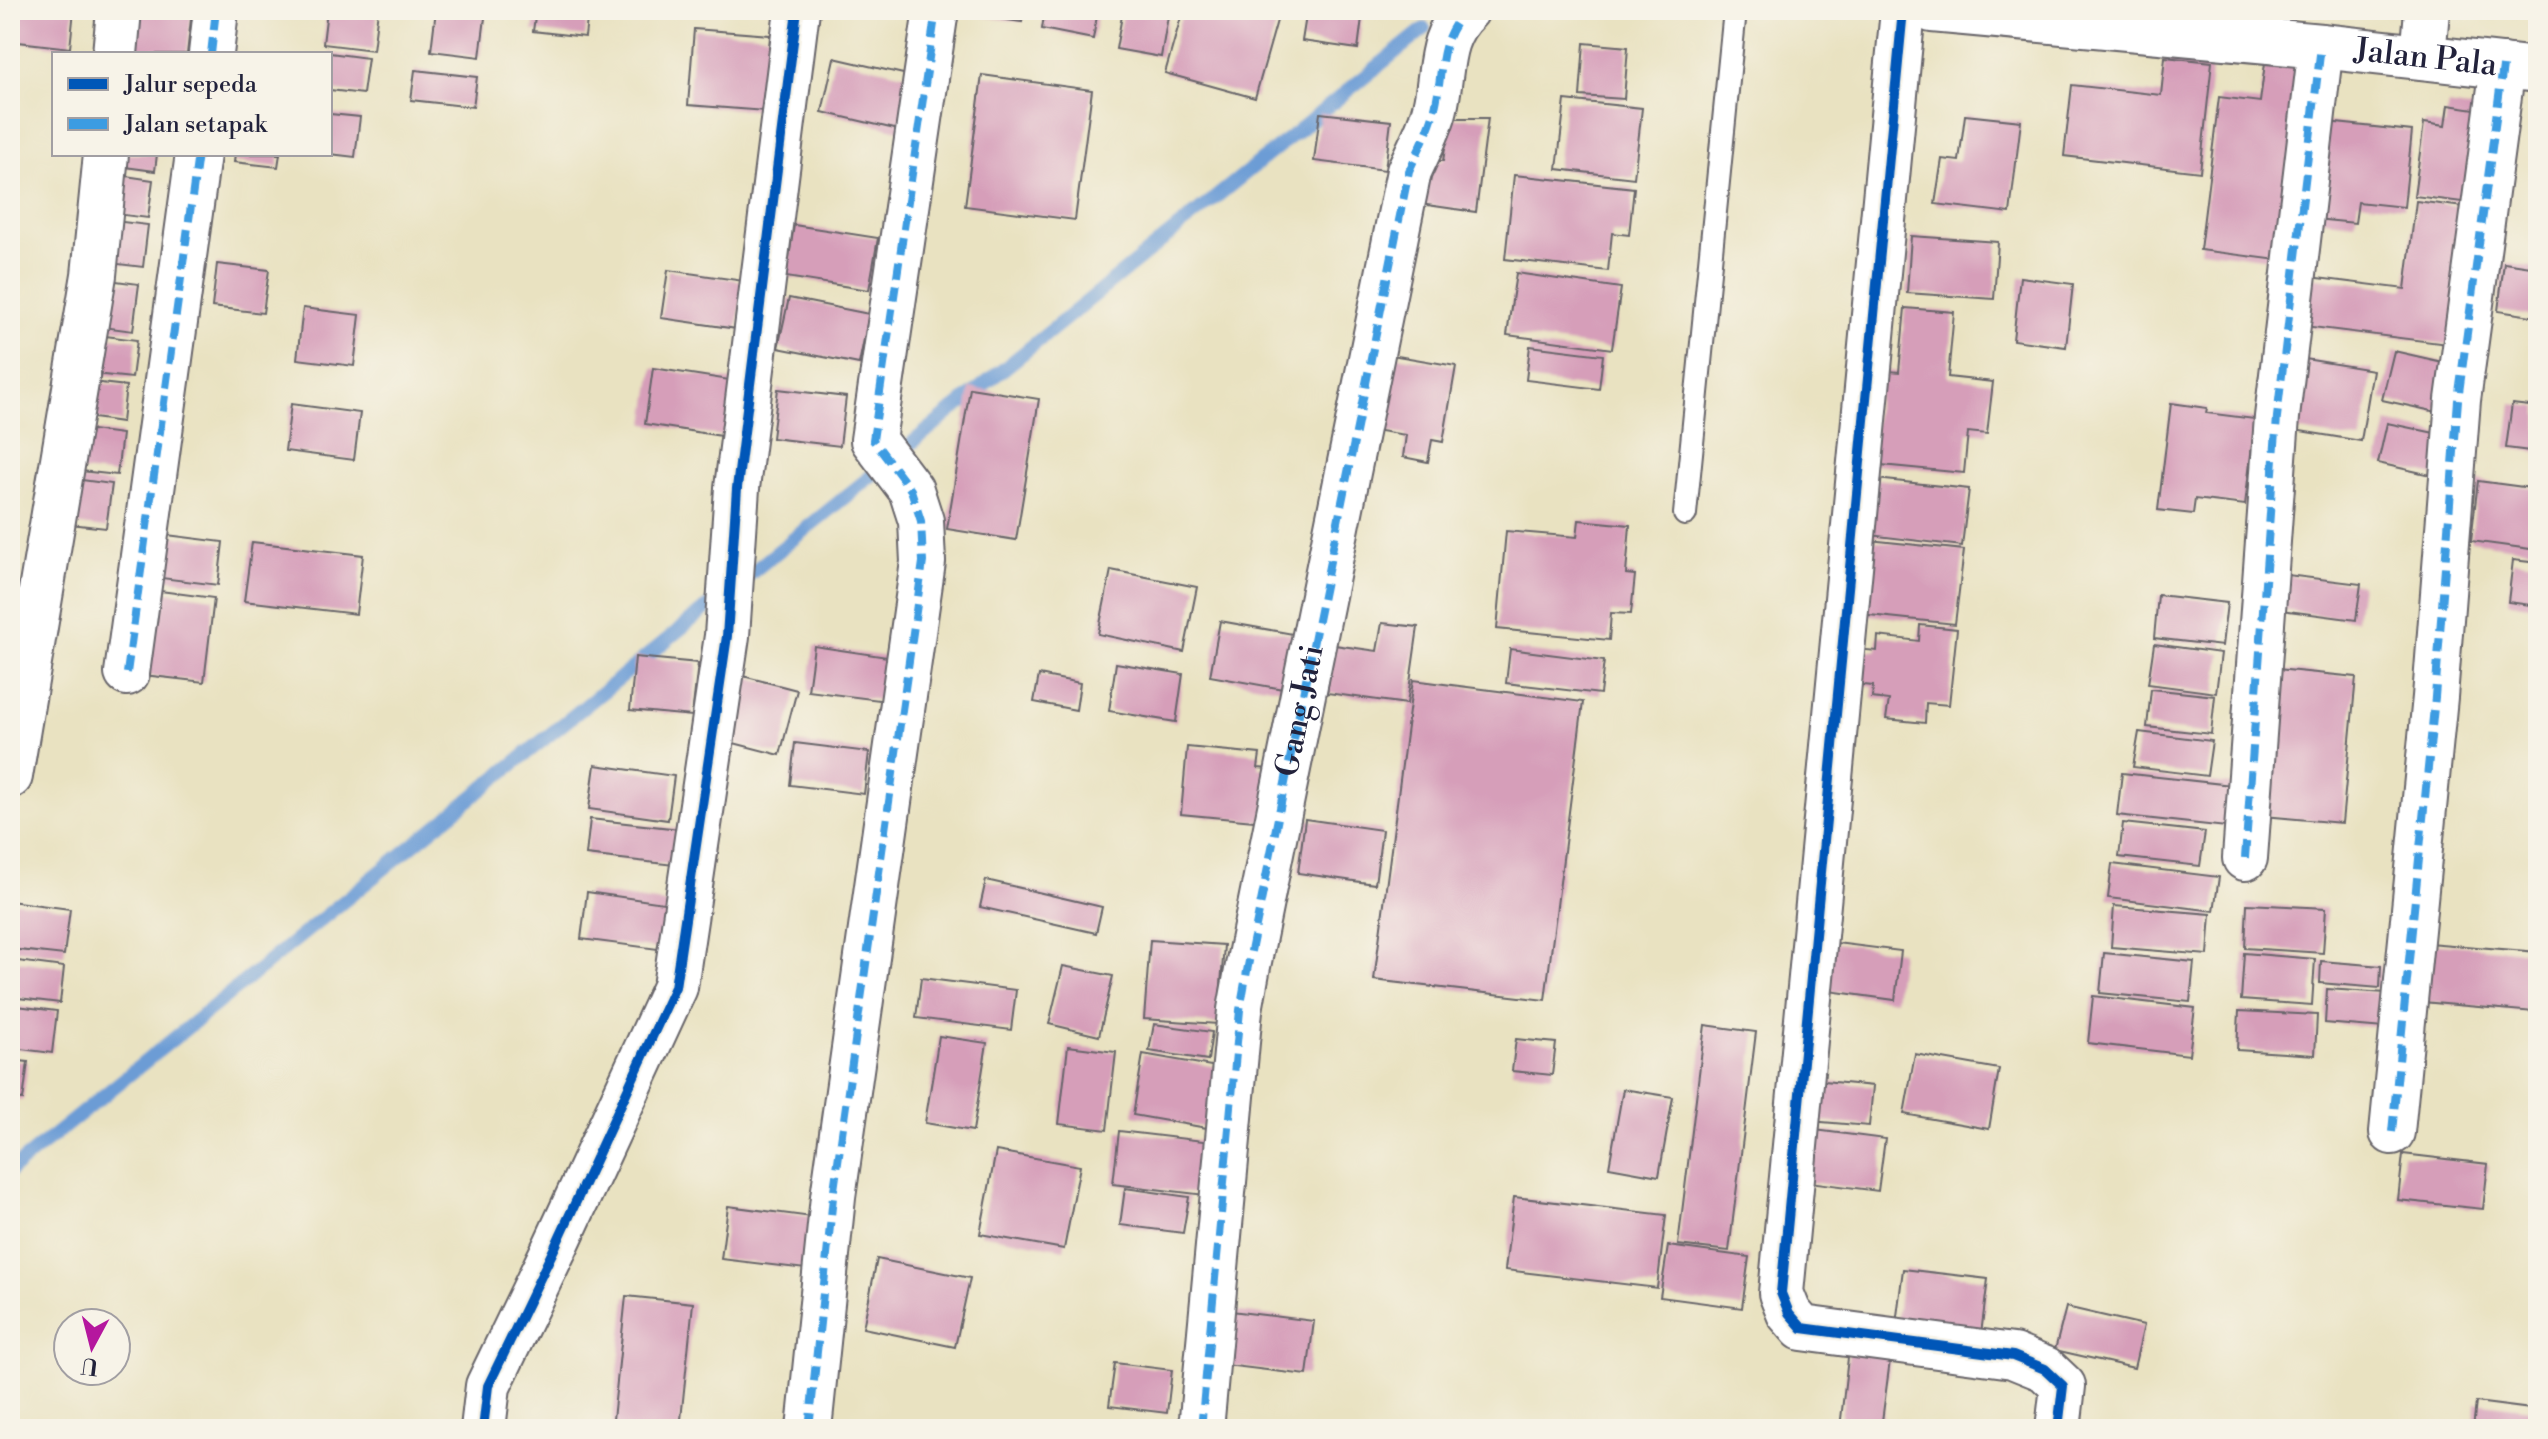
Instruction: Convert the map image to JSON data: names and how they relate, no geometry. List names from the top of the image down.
{
  "streets": {
    "street": ["Jalan Pala", "Gang Jati"]
  },
  "legend": ["Jalur sepeda", "Jalan setapak"],
  "north": "bottom"
}
